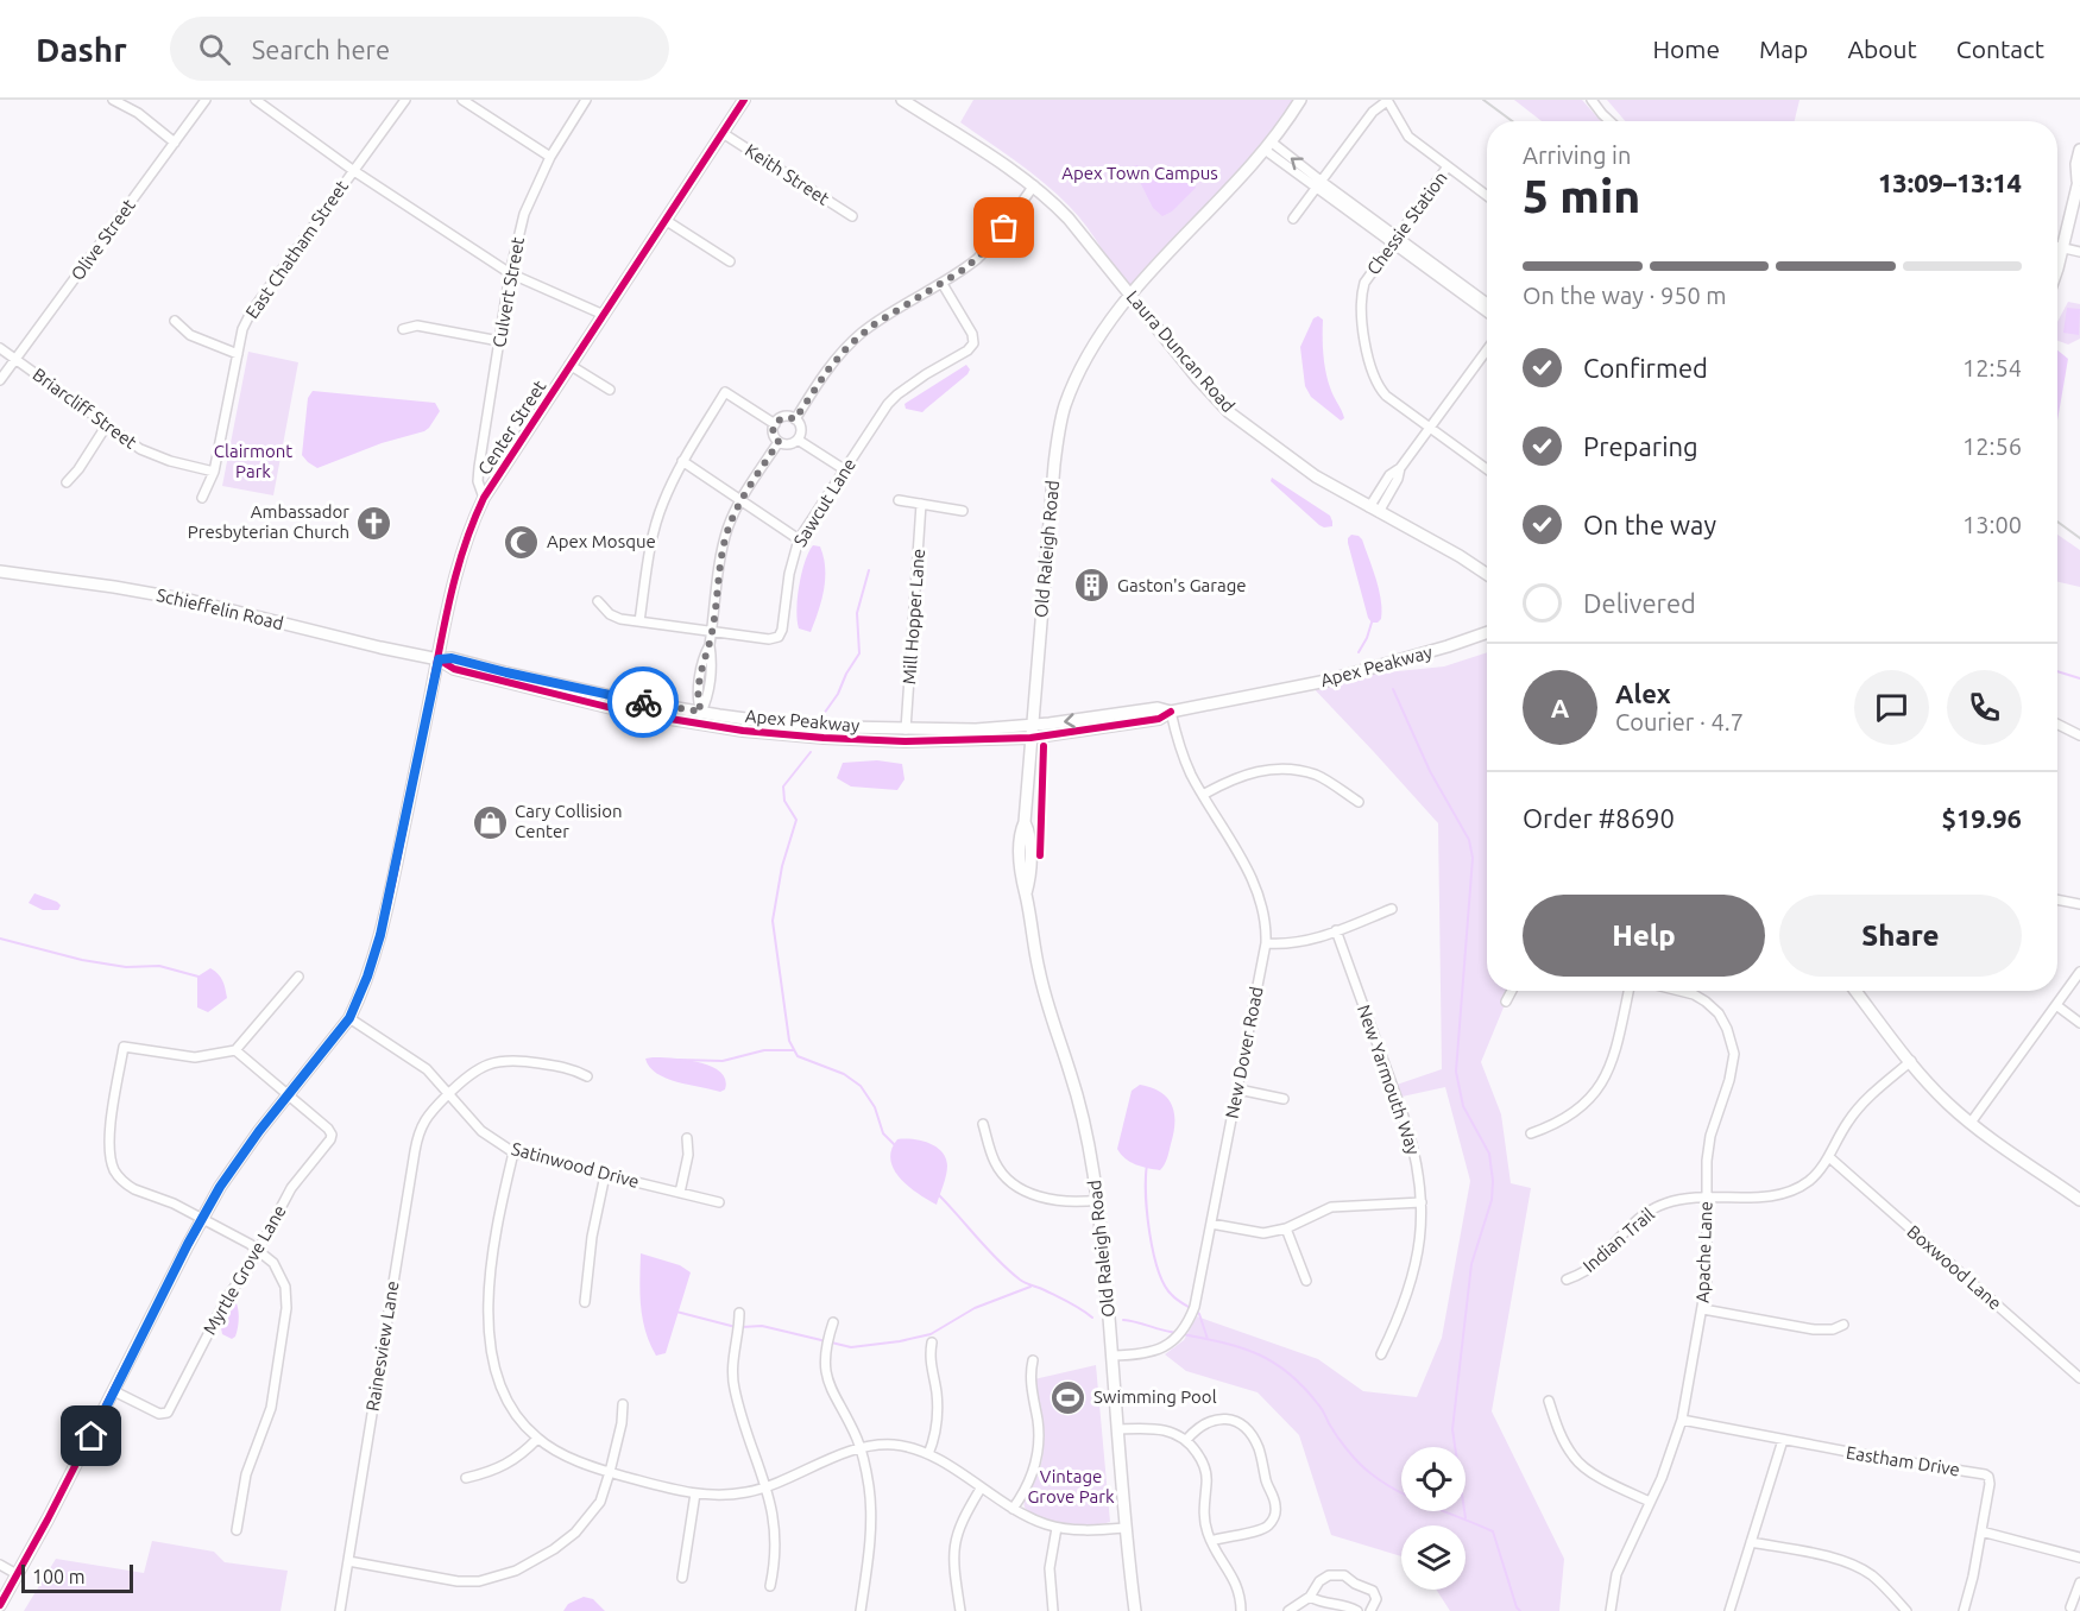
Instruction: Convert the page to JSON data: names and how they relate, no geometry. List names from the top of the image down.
{
  "streets": {
    "main road": [
      "Laura Duncan Road",
      "Center Street",
      "Old Raleigh Road",
      "Schieffelin Road",
      "Apex Peakway"
    ],
    "street": [
      "Keith Street",
      "Chessie Station",
      "Olive Street",
      "East Chatham Street",
      "Culvert Street",
      "Briarcliff Street",
      "Sawcut Lane",
      "Mill Hopper Lane",
      "New Dover Road",
      "New Yarmouth Way",
      "Satinwood Drive",
      "Indian Trail",
      "Apache Lane",
      "Boxwood Lane",
      "Myrtle Grove Lane",
      "Rainesview Lane",
      "Eastham Drive"
    ]
  },
  "crossings": [
    ["Keith Street", "Center Street"],
    ["Olive Street", "Briarcliff Street"],
    ["East Chatham Street", "Briarcliff Street"],
    ["Culvert Street", "Center Street"],
    ["Laura Duncan Road", "Old Raleigh Road"],
    ["Center Street", "Schieffelin Road"],
    ["Center Street", "Apex Peakway"],
    ["Center Street", "Satinwood Drive"],
    ["Center Street", "Myrtle Grove Lane"],
    ["Old Raleigh Road", "Apex Peakway"],
    ["Old Raleigh Road", "New Dover Road"],
    ["Schieffelin Road", "Apex Peakway"],
    ["Mill Hopper Lane", "Apex Peakway"],
    ["Apex Peakway", "New Dover Road"],
    ["Satinwood Drive", "Rainesview Lane"],
    ["Indian Trail", "Apache Lane"],
    ["Indian Trail", "Boxwood Lane"],
    ["Apache Lane", "Eastham Drive"]
  ],
  "parks": ["Apex Town Campus", "Clairmont Park", "Vintage Grove Park"],
  "places": {
    "church": ["Ambassador Presbyterian Church"],
    "mosque": ["Apex Mosque"],
    "building": ["Gaston's Garage"],
    "shop": ["Cary Collision Center"],
    "sports": ["Swimming Pool"]
  },
  "scale_bar": "100 m",
  "page": {
    "header": "Dashr",
    "search": "Search here",
    "nav": [
      "Home",
      "Map",
      "About",
      "Contact"
    ],
    "heading": ["5 min", "Arriving in", "13:09–13:14"],
    "panel": [
      "Alex",
      "Courier · 4.7",
      "Order #8690",
      "$19.96"
    ],
    "bar": "On the way · 950 m",
    "list": [
      ["Confirmed", "12:54"],
      ["Preparing", "12:56"],
      ["On the way", "13:00"],
      "Delivered"
    ],
    "round": "A",
    "buttons": ["Help", "Share"],
    "scale": "100 m"
  }
}
